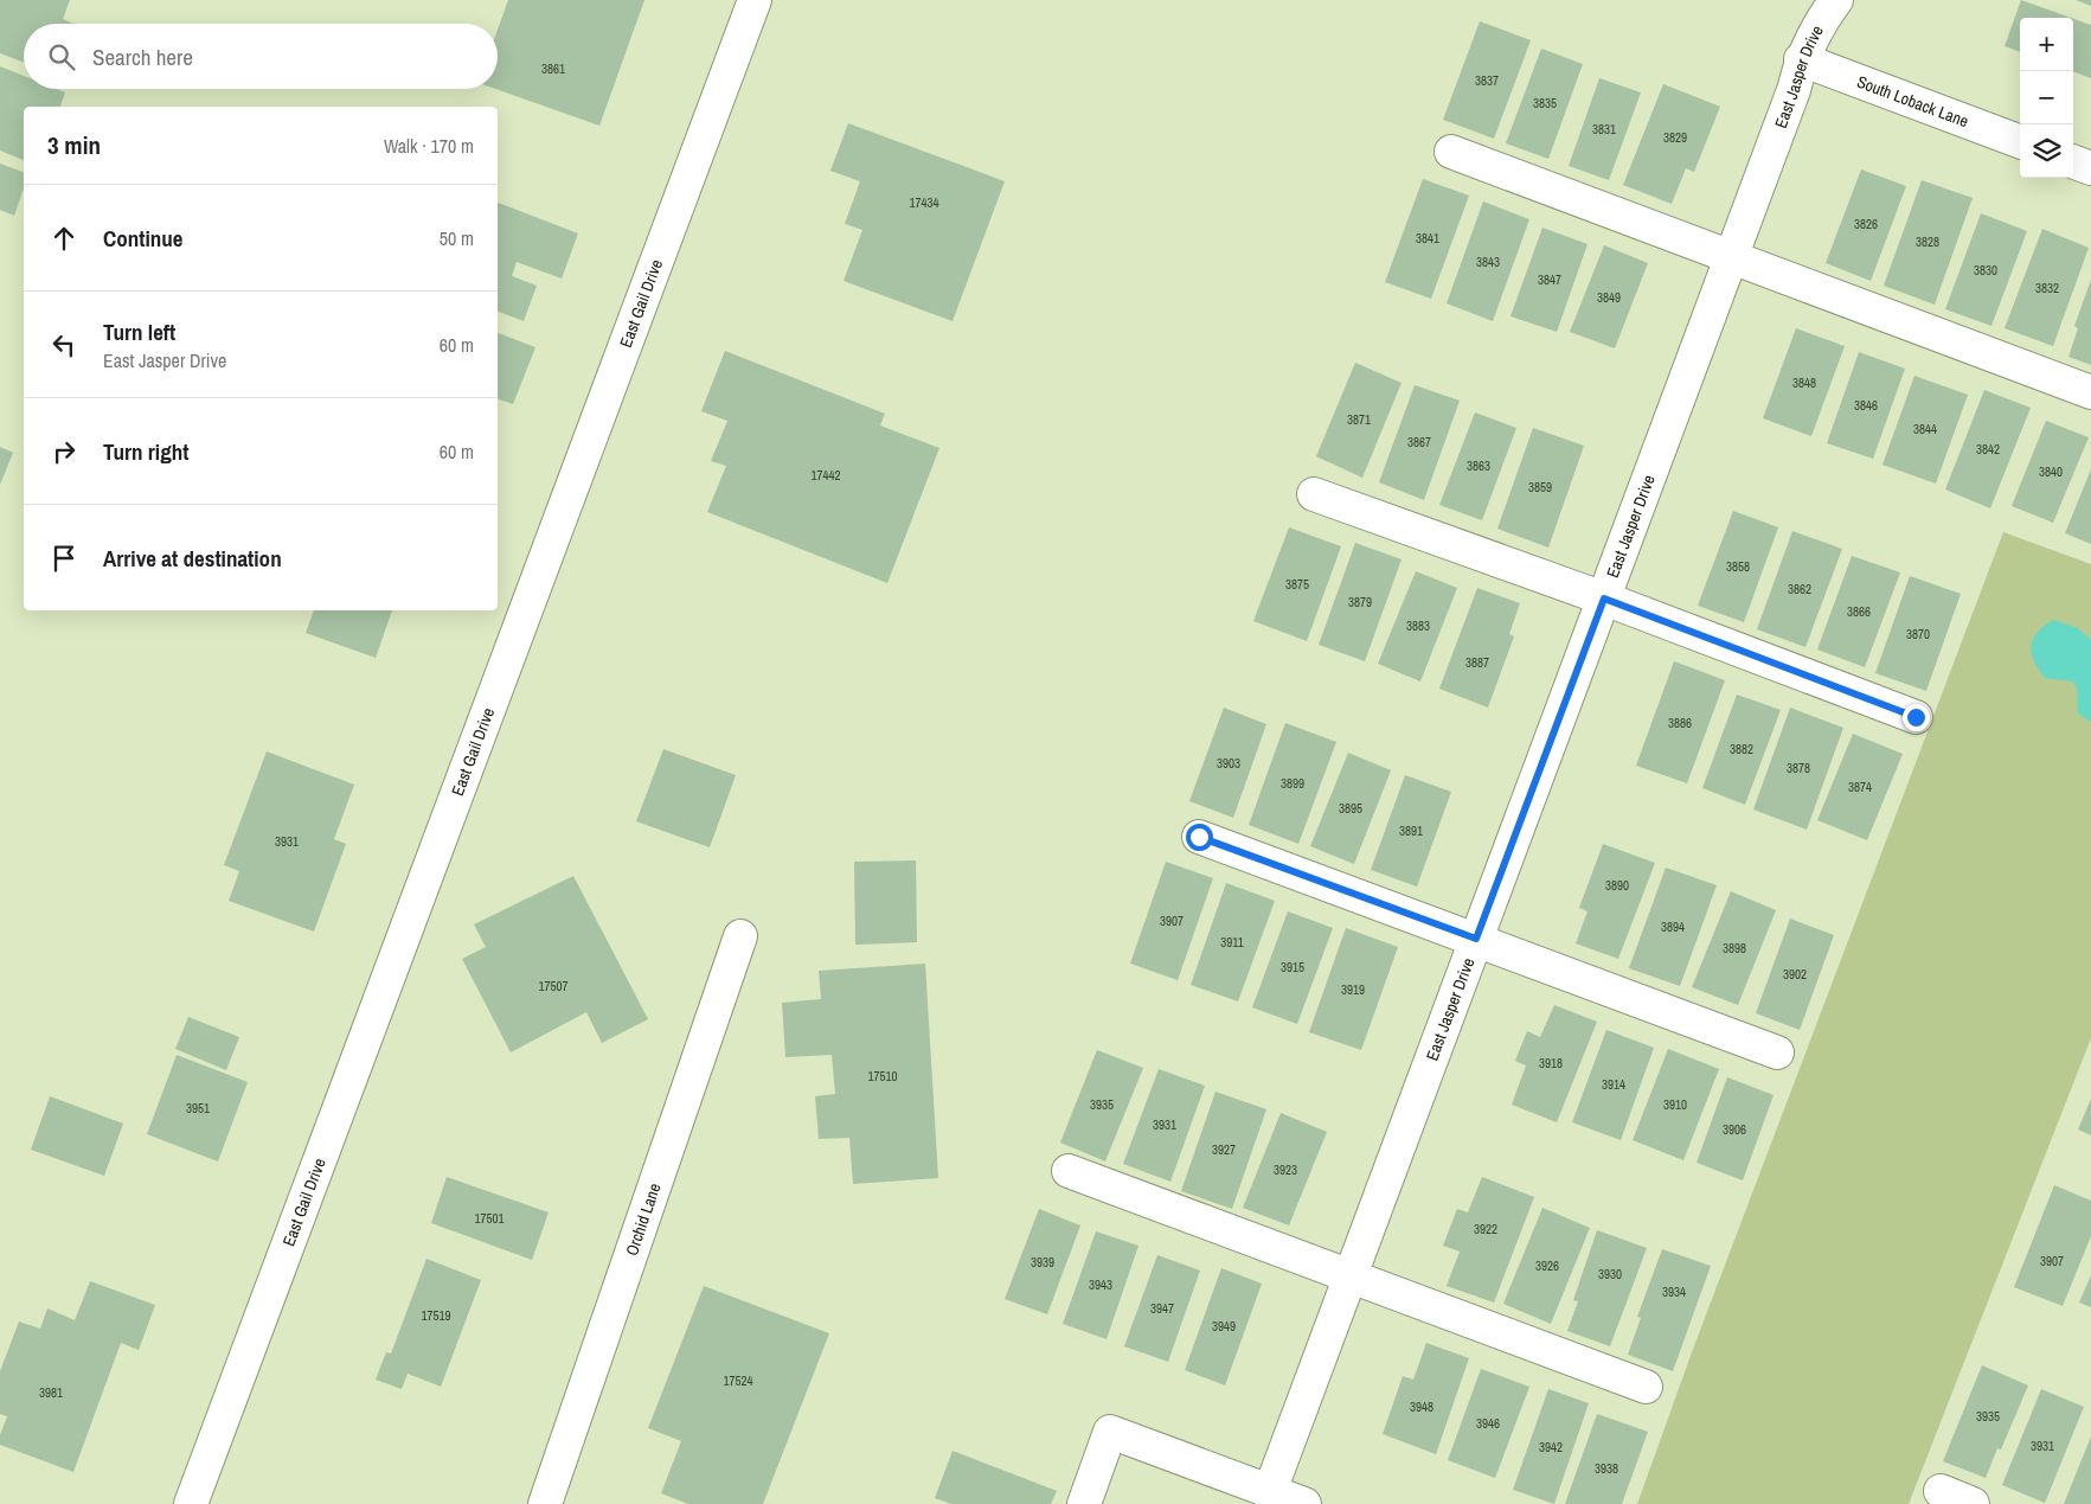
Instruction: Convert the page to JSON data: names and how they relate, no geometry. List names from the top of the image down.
{
  "streets": {
    "street": [
      "East Jasper Drive",
      "South Loback Lane",
      "East Gail Drive",
      "Orchid Lane"
    ]
  },
  "crossings": [
    ["East Jasper Drive", "South Loback Lane"]
  ],
  "house_numbers": [
    "3861",
    "3837",
    "3835",
    "3831",
    "3829",
    "17434",
    "3826",
    "3841",
    "3828",
    "3843",
    "3830",
    "3847",
    "3832",
    "3849",
    "3848",
    "3846",
    "3871",
    "3844",
    "3867",
    "3842",
    "3863",
    "3840",
    "17442",
    "3859",
    "3858",
    "3875",
    "3862",
    "3879",
    "3866",
    "3883",
    "3870",
    "3887",
    "3886",
    "3882",
    "3903",
    "3878",
    "3899",
    "3874",
    "3895",
    "3891",
    "3931",
    "3890",
    "3907",
    "3894",
    "3911",
    "3898",
    "3915",
    "3902",
    "17507",
    "3919",
    "3918",
    "17510",
    "3914",
    "3935",
    "3910",
    "3951",
    "3931",
    "3906",
    "3927",
    "3923",
    "17501",
    "3922",
    "3907",
    "3939",
    "3926",
    "3930",
    "3943",
    "3934",
    "3947",
    "17519",
    "3949",
    "17524",
    "3981",
    "3948",
    "3935",
    "3946",
    "3931",
    "3942",
    "3938"
  ],
  "page": {
    "map_buttons": ["+", "−"],
    "search": "Search here",
    "heading": ["3 min", "Walk · 170 m"],
    "list": [
      ["Continue", "50 m"],
      ["Turn left", "East Jasper Drive", "60 m"],
      ["Turn right", "60 m"],
      "Arrive at destination"
    ]
  }
}
